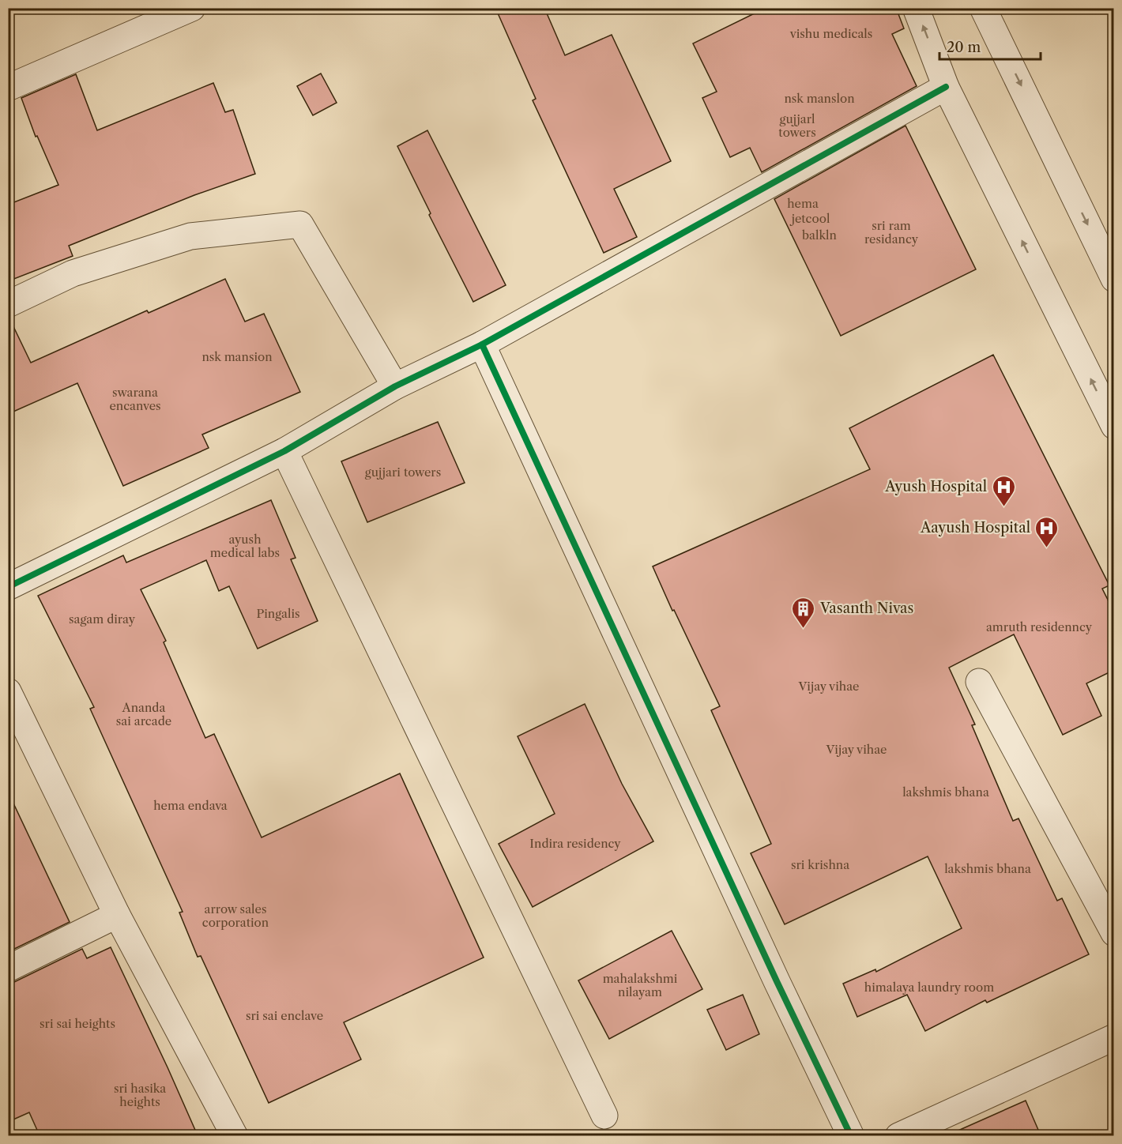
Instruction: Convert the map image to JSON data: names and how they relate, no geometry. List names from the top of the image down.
{
  "places": {
    "hospital": ["Ayush Hospital", "Aayush Hospital"],
    "building": ["Vasanth Nivas"]
  },
  "house_numbers": [
    "vishu medicals",
    "nsk manslon",
    "gujjarl towers",
    "hema",
    "jetcool",
    "sri ram residancy",
    "balkln",
    "nsk mansion",
    "swarana encanves",
    "gujjari towers",
    "ayush medical labs",
    "Pingalis",
    "sagam diray",
    "amruth residenncy",
    "Vijay vihae",
    "Ananda sai arcade",
    "Vijay vihae",
    "lakshmis bhana",
    "hema endava",
    "Indira residency",
    "sri krishna",
    "lakshmis bhana",
    "arrow sales corporation",
    "mahalakshmi nilayam",
    "himalaya laundry room",
    "sri sai enclave",
    "sri sai heights",
    "sri hasika heights"
  ],
  "scale_bar": "20 m"
}
